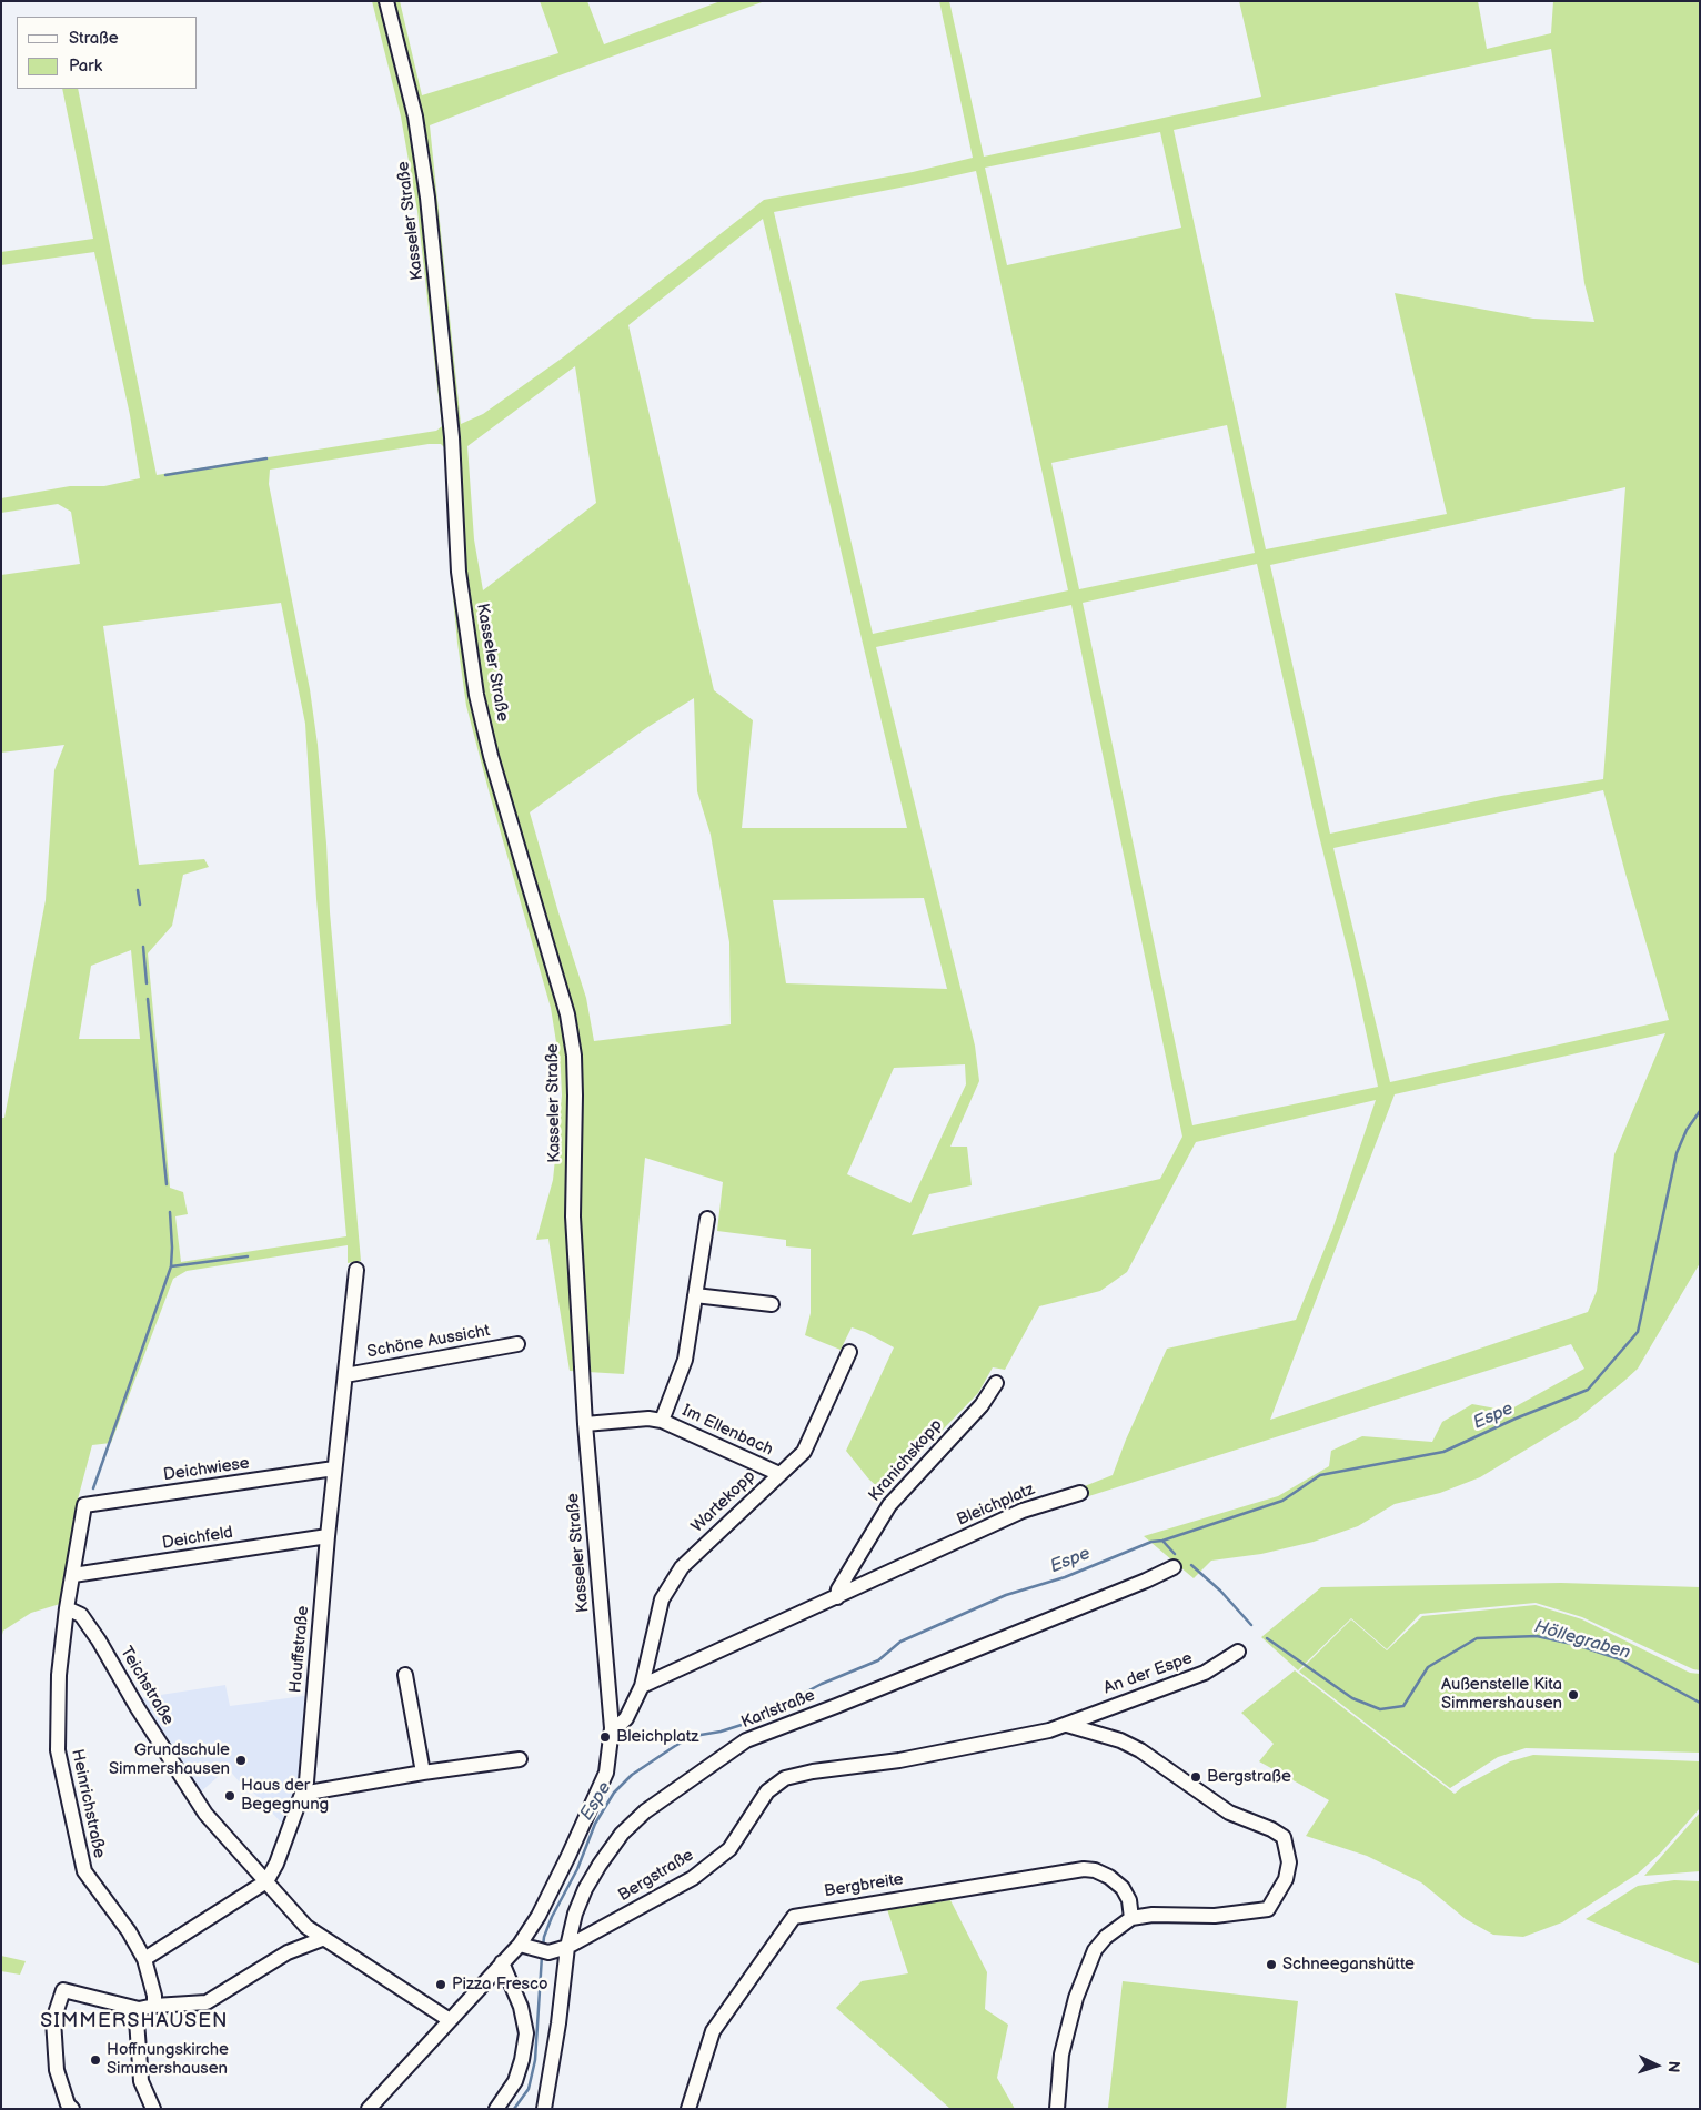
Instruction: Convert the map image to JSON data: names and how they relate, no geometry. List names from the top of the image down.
{
  "streets": {
    "street": [
      "Kasseler Straße",
      "Schöne Aussicht",
      "Im Ellenbach",
      "Kranichskopp",
      "Deichwiese",
      "Wartekopp",
      "Bleichplatz",
      "Deichfeld",
      "Hauffstraße",
      "An der Espe",
      "Teichstraße",
      "Karlstraße",
      "Heinrichstraße",
      "Bergstraße",
      "Bergbreite"
    ]
  },
  "crossings": [
    ["Kasseler Straße", "Im Ellenbach"],
    ["Kasseler Straße", "Teichstraße"],
    ["Kasseler Straße", "Bergstraße"],
    ["Schöne Aussicht", "Hauffstraße"],
    ["Im Ellenbach", "Wartekopp"],
    ["Kranichskopp", "Bleichplatz"],
    ["Deichwiese", "Hauffstraße"],
    ["Deichwiese", "Heinrichstraße"],
    ["Wartekopp", "Bleichplatz"],
    ["Deichfeld", "Hauffstraße"],
    ["Deichfeld", "Heinrichstraße"],
    ["Hauffstraße", "Teichstraße"],
    ["An der Espe", "Bergstraße"],
    ["Teichstraße", "Heinrichstraße"],
    ["Karlstraße", "Bergstraße"]
  ],
  "districts": ["SIMMERSHAUSEN"],
  "water": ["Espe", "Höllegraben"],
  "places": [
    "Außenstelle Kita Simmershausen",
    "Bleichplatz",
    "Grundschule Simmershausen",
    "Bergstraße",
    "Haus der Begegnung",
    "Schneeganshütte",
    "Pizza Fresco",
    "Hoffnungskirche Simmershausen"
  ],
  "legend": ["Straße", "Park"],
  "north": "right"
}
